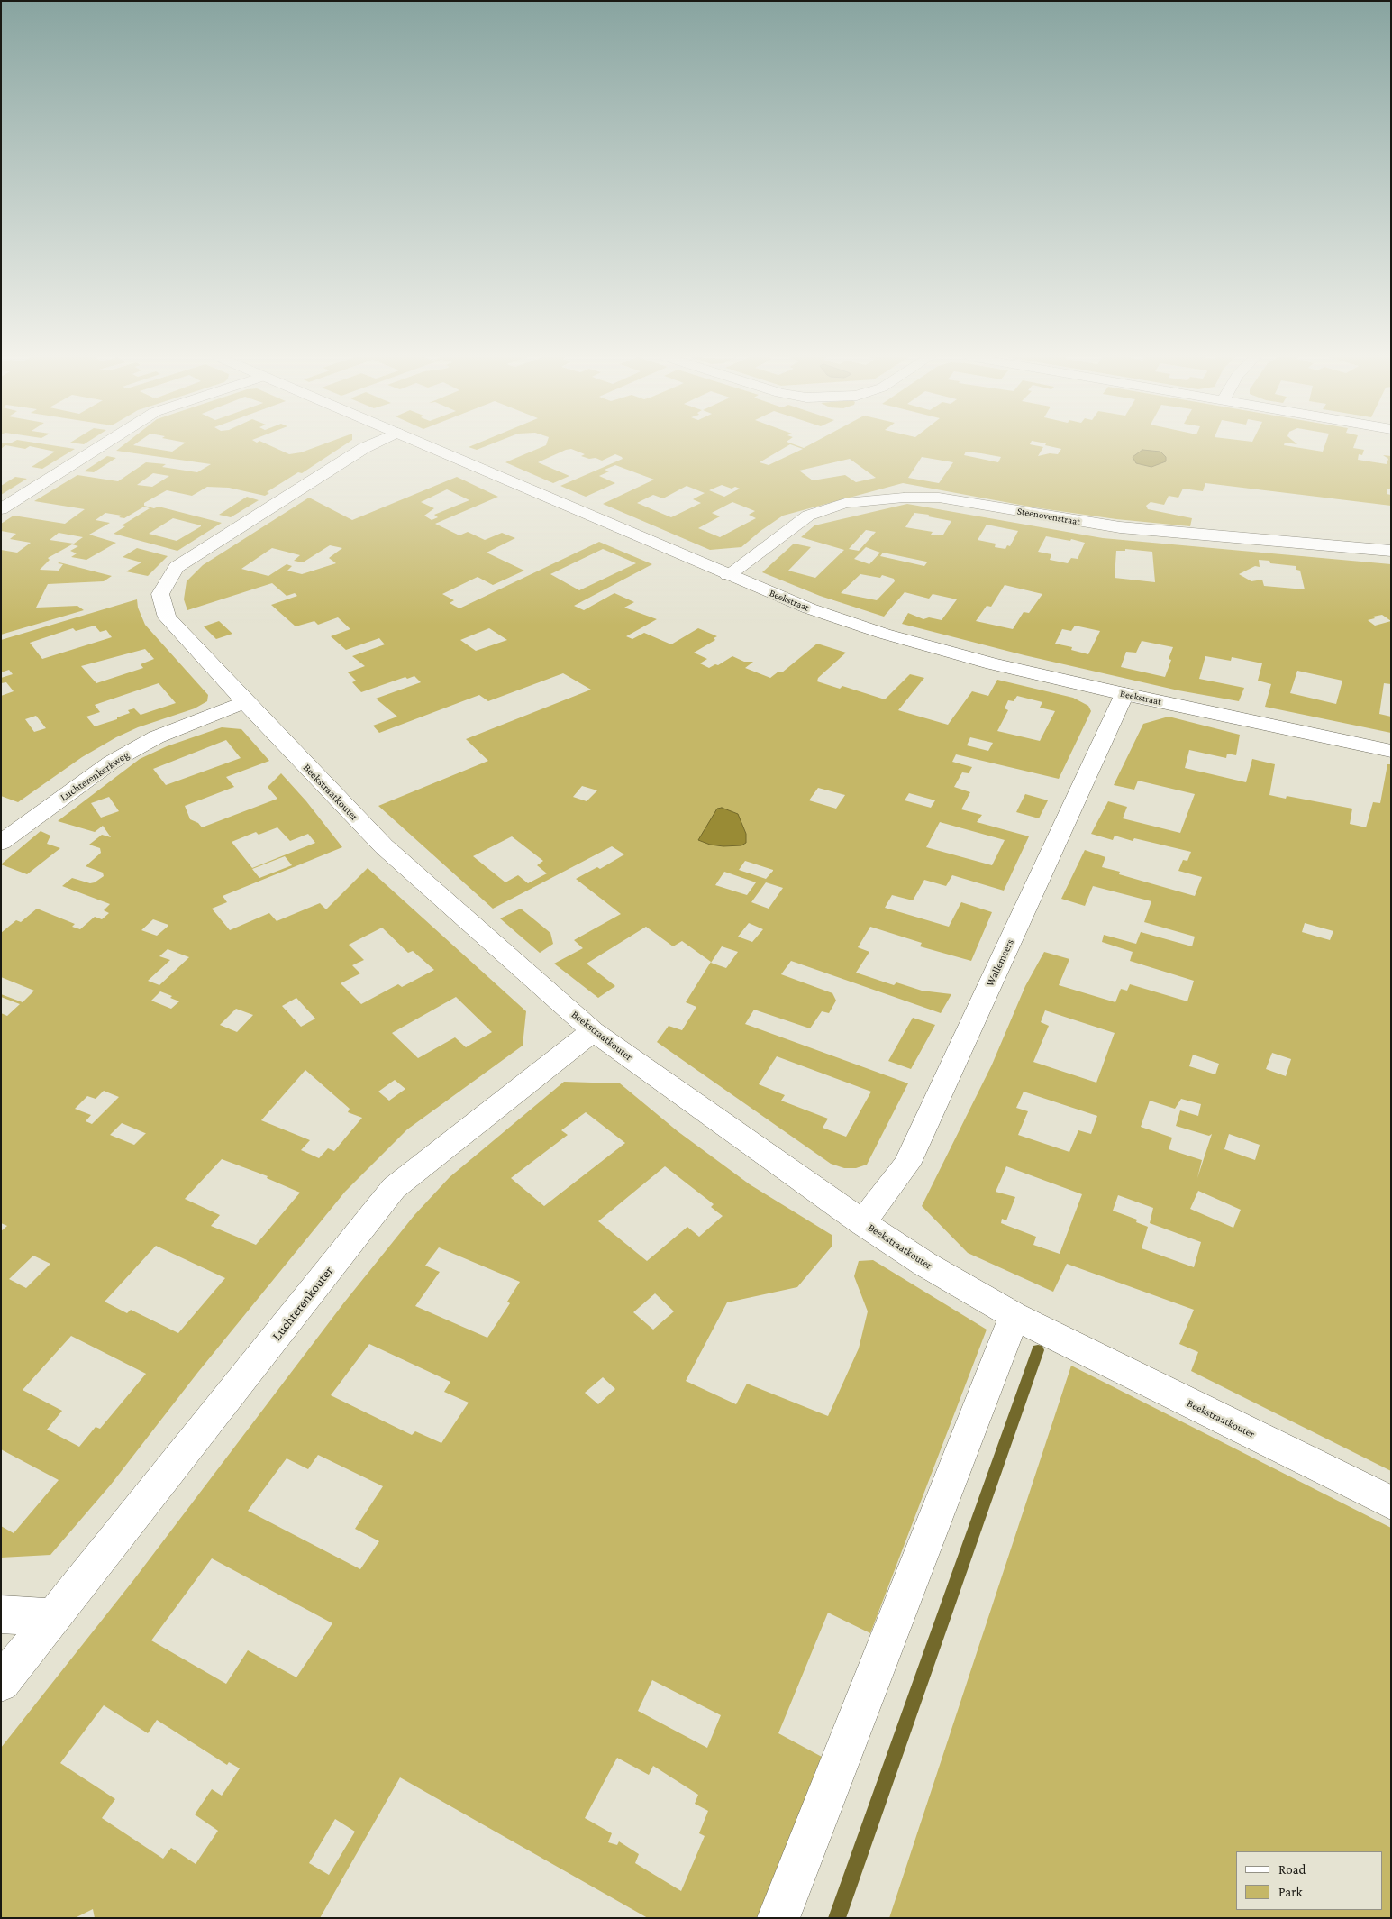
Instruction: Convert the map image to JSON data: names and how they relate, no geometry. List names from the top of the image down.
{
  "streets": {
    "street": [
      "Steenovenstraat",
      "Beekstraat",
      "Luchterenkerkweg",
      "Beekstraatkouter",
      "Wallemeers",
      "Luchterenkouter"
    ]
  },
  "crossings": [
    ["Steenovenstraat", "Beekstraat"],
    ["Beekstraat", "Wallemeers"],
    ["Luchterenkerkweg", "Beekstraatkouter"],
    ["Beekstraatkouter", "Wallemeers"],
    ["Beekstraatkouter", "Luchterenkouter"]
  ],
  "legend": ["Road", "Park"]
}
